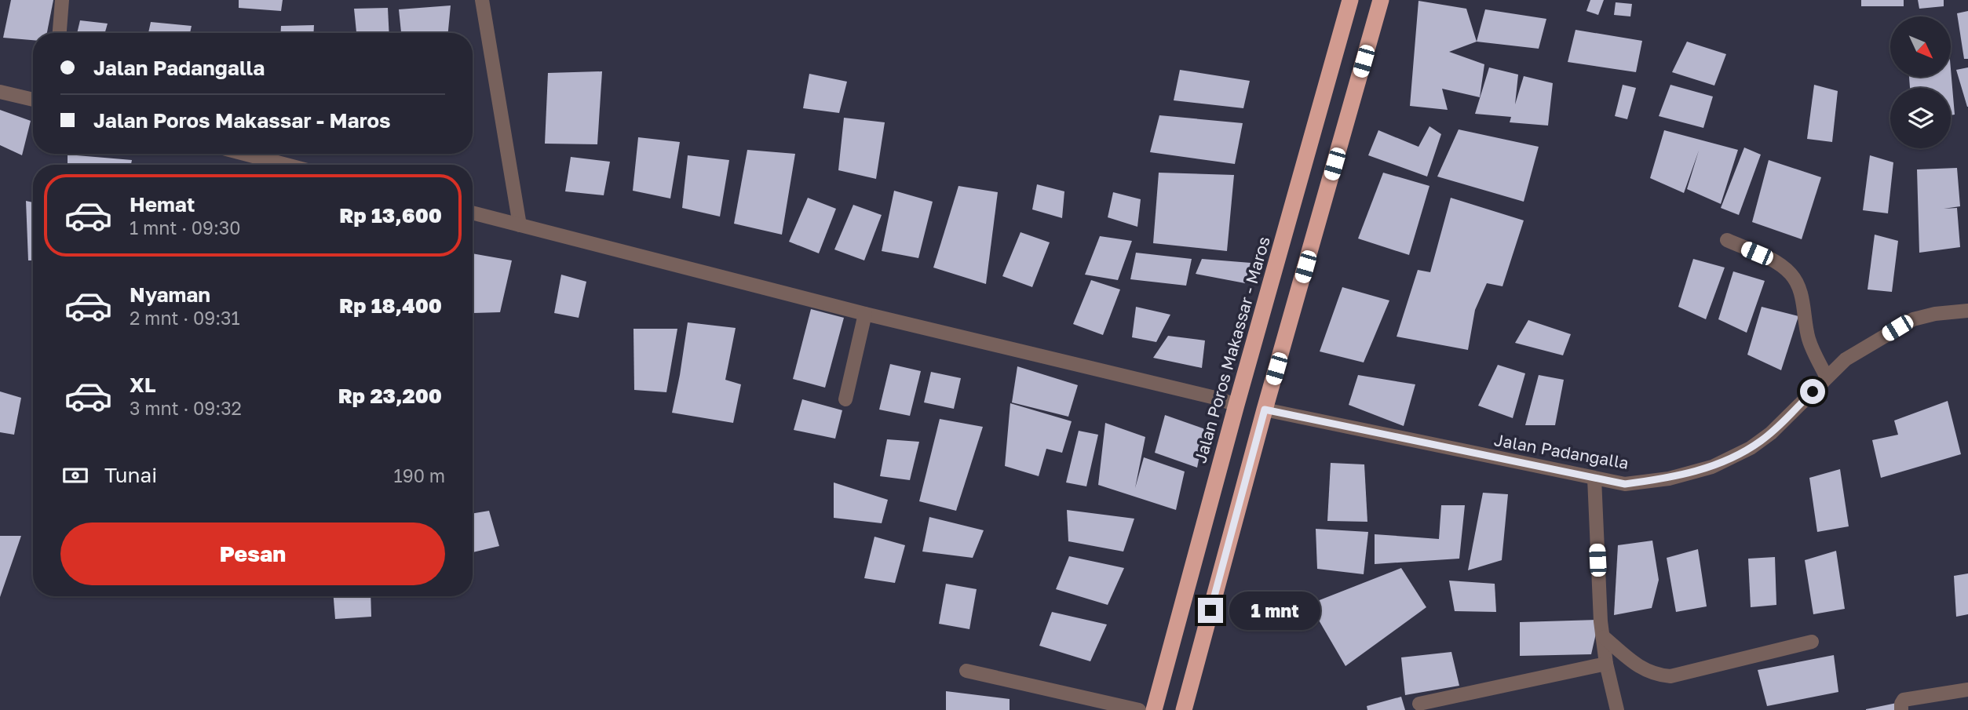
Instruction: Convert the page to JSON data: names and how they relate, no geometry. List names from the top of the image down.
{
  "streets": {
    "highway": ["Jalan Poros Makassar - Maros"],
    "street": ["Jalan Padangalla"]
  },
  "north": "bottom right",
  "page": {
    "banner": ["Jalan Padangalla", "Jalan Poros Makassar - Maros"],
    "list": [
      {
        "name": "Hemat",
        "note": "1 mnt · 09:30",
        "value": "Rp 13,600"
      },
      {
        "name": "Nyaman",
        "note": "2 mnt · 09:31",
        "value": "Rp 18,400"
      },
      {
        "name": "XL",
        "note": "3 mnt · 09:32",
        "value": "Rp 23,200"
      }
    ],
    "pay": ["Tunai", "190 m"],
    "buttons": "Pesan",
    "bubble": "1 mnt"
  }
}
